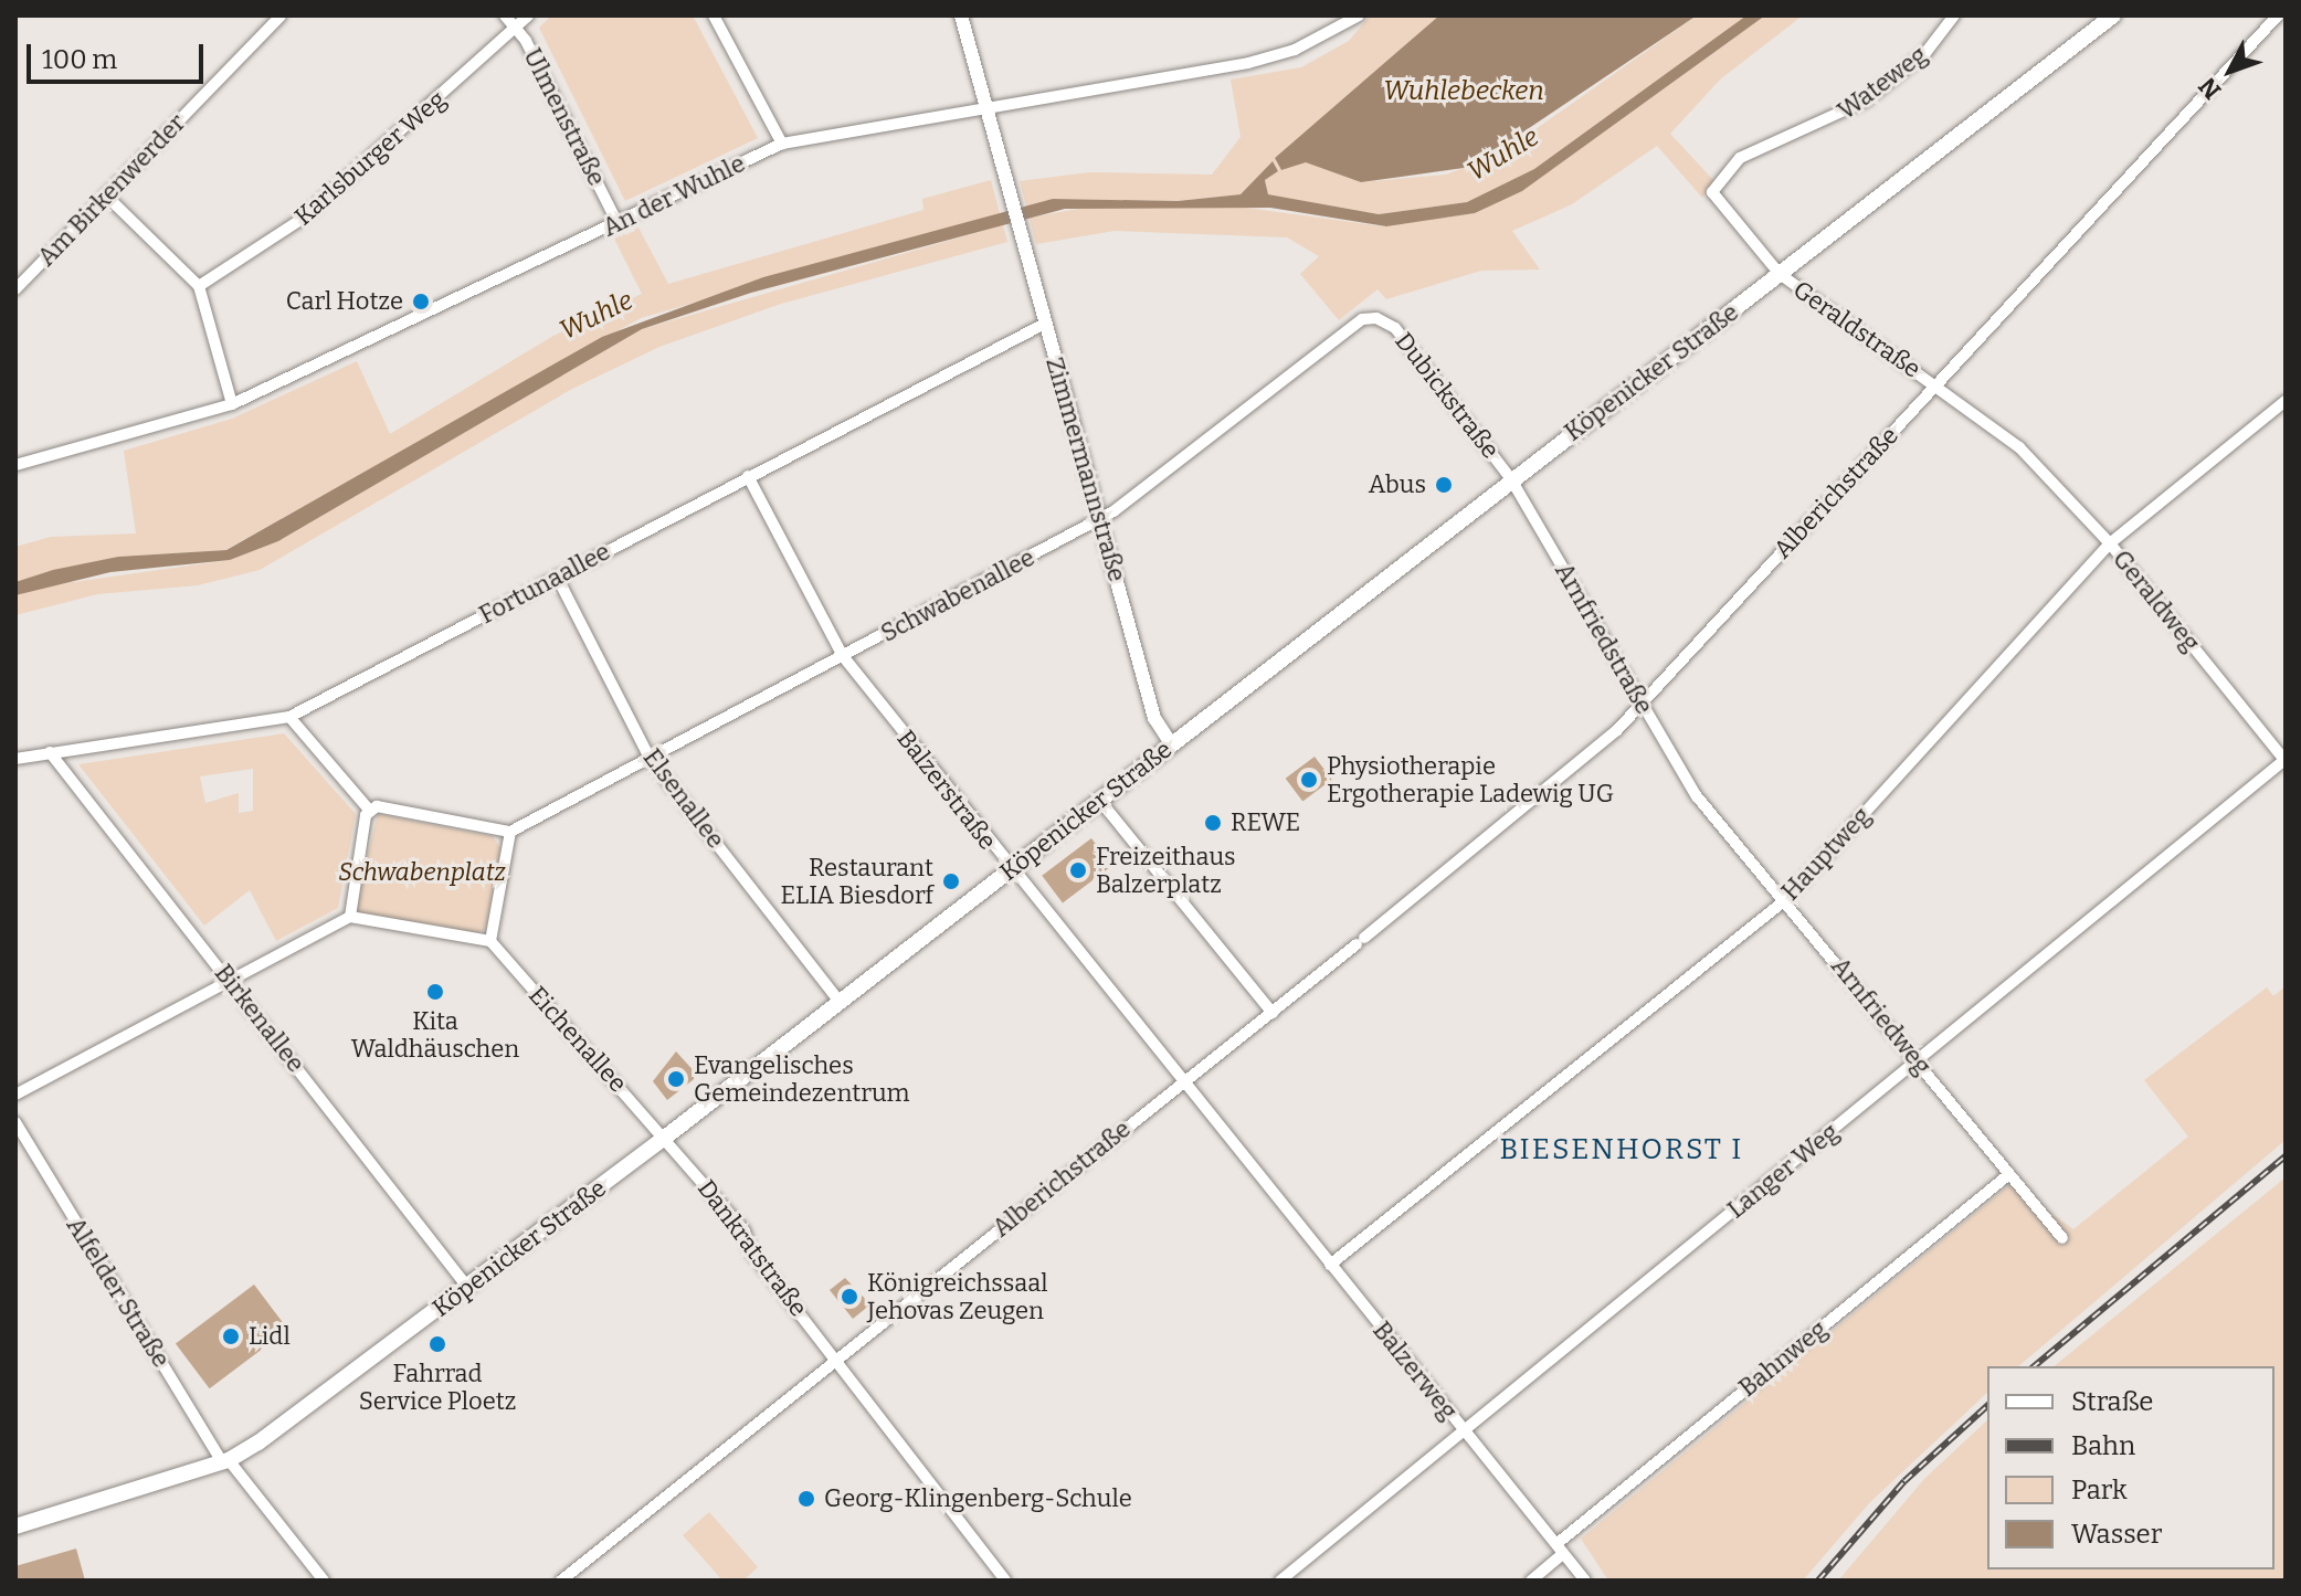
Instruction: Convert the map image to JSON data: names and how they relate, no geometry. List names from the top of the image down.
{
  "streets": {
    "main road": ["Köpenicker Straße"],
    "street": [
      "Wateweg",
      "Ulmenstraße",
      "Karlsburger Weg",
      "Am Birkenwerder",
      "An der Wuhle",
      "Geraldstraße",
      "Dubickstraße",
      "Zimmermannstraße",
      "Alberichstraße",
      "Fortunaallee",
      "Schwabenallee",
      "Geraldweg",
      "Arnfriedstraße",
      "Balzerstraße",
      "Elsenallee",
      "Hauptweg",
      "Arnfriedweg",
      "Birkenallee",
      "Eichenallee",
      "Langer Weg",
      "Dankratstraße",
      "Alfelder Straße",
      "Bahnweg",
      "Balzerweg"
    ]
  },
  "crossings": [
    ["Wateweg", "Geraldstraße"],
    ["Ulmenstraße", "Karlsburger Weg"],
    ["Ulmenstraße", "An der Wuhle"],
    ["An der Wuhle", "Zimmermannstraße"],
    ["Geraldstraße", "Köpenicker Straße"],
    ["Geraldstraße", "Alberichstraße"],
    ["Geraldstraße", "Geraldweg"],
    ["Köpenicker Straße", "Dubickstraße"],
    ["Köpenicker Straße", "Zimmermannstraße"],
    ["Köpenicker Straße", "Arnfriedstraße"],
    ["Köpenicker Straße", "Balzerstraße"],
    ["Köpenicker Straße", "Elsenallee"],
    ["Köpenicker Straße", "Birkenallee"],
    ["Köpenicker Straße", "Eichenallee"],
    ["Köpenicker Straße", "Dankratstraße"],
    ["Köpenicker Straße", "Alfelder Straße"],
    ["Dubickstraße", "Schwabenallee"],
    ["Dubickstraße", "Arnfriedstraße"],
    ["Zimmermannstraße", "Fortunaallee"],
    ["Zimmermannstraße", "Schwabenallee"],
    ["Alberichstraße", "Arnfriedstraße"],
    ["Alberichstraße", "Balzerstraße"],
    ["Alberichstraße", "Dankratstraße"],
    ["Fortunaallee", "Balzerstraße"],
    ["Fortunaallee", "Elsenallee"],
    ["Fortunaallee", "Birkenallee"],
    ["Schwabenallee", "Balzerstraße"],
    ["Schwabenallee", "Elsenallee"],
    ["Geraldweg", "Hauptweg"],
    ["Geraldweg", "Langer Weg"],
    ["Arnfriedstraße", "Arnfriedweg"],
    ["Balzerstraße", "Balzerweg"],
    ["Hauptweg", "Arnfriedweg"],
    ["Hauptweg", "Balzerweg"],
    ["Arnfriedweg", "Langer Weg"],
    ["Arnfriedweg", "Bahnweg"],
    ["Eichenallee", "Dankratstraße"],
    ["Langer Weg", "Balzerweg"],
    ["Bahnweg", "Balzerweg"]
  ],
  "districts": ["BIESENHORST I"],
  "water": ["Wuhlebecken", "Wuhle"],
  "parks": ["Schwabenplatz"],
  "places": [
    "Carl Hotze",
    "Abus",
    "Physiotherapie Ergotherapie Ladewig UG",
    "REWE",
    "Freizeithaus Balzerplatz",
    "Restaurant ELIA Biesdorf",
    "Kita Waldhäuschen",
    "Evangelisches Gemeindezentrum",
    "Königreichssaal Jehovas Zeugen",
    "Lidl",
    "Fahrrad Service Ploetz",
    "Georg-Klingenberg-Schule"
  ],
  "legend": [
    "Straße",
    "Bahn",
    "Park",
    "Wasser"
  ],
  "scale_bar": "100 m",
  "north": "bottom left"
}
